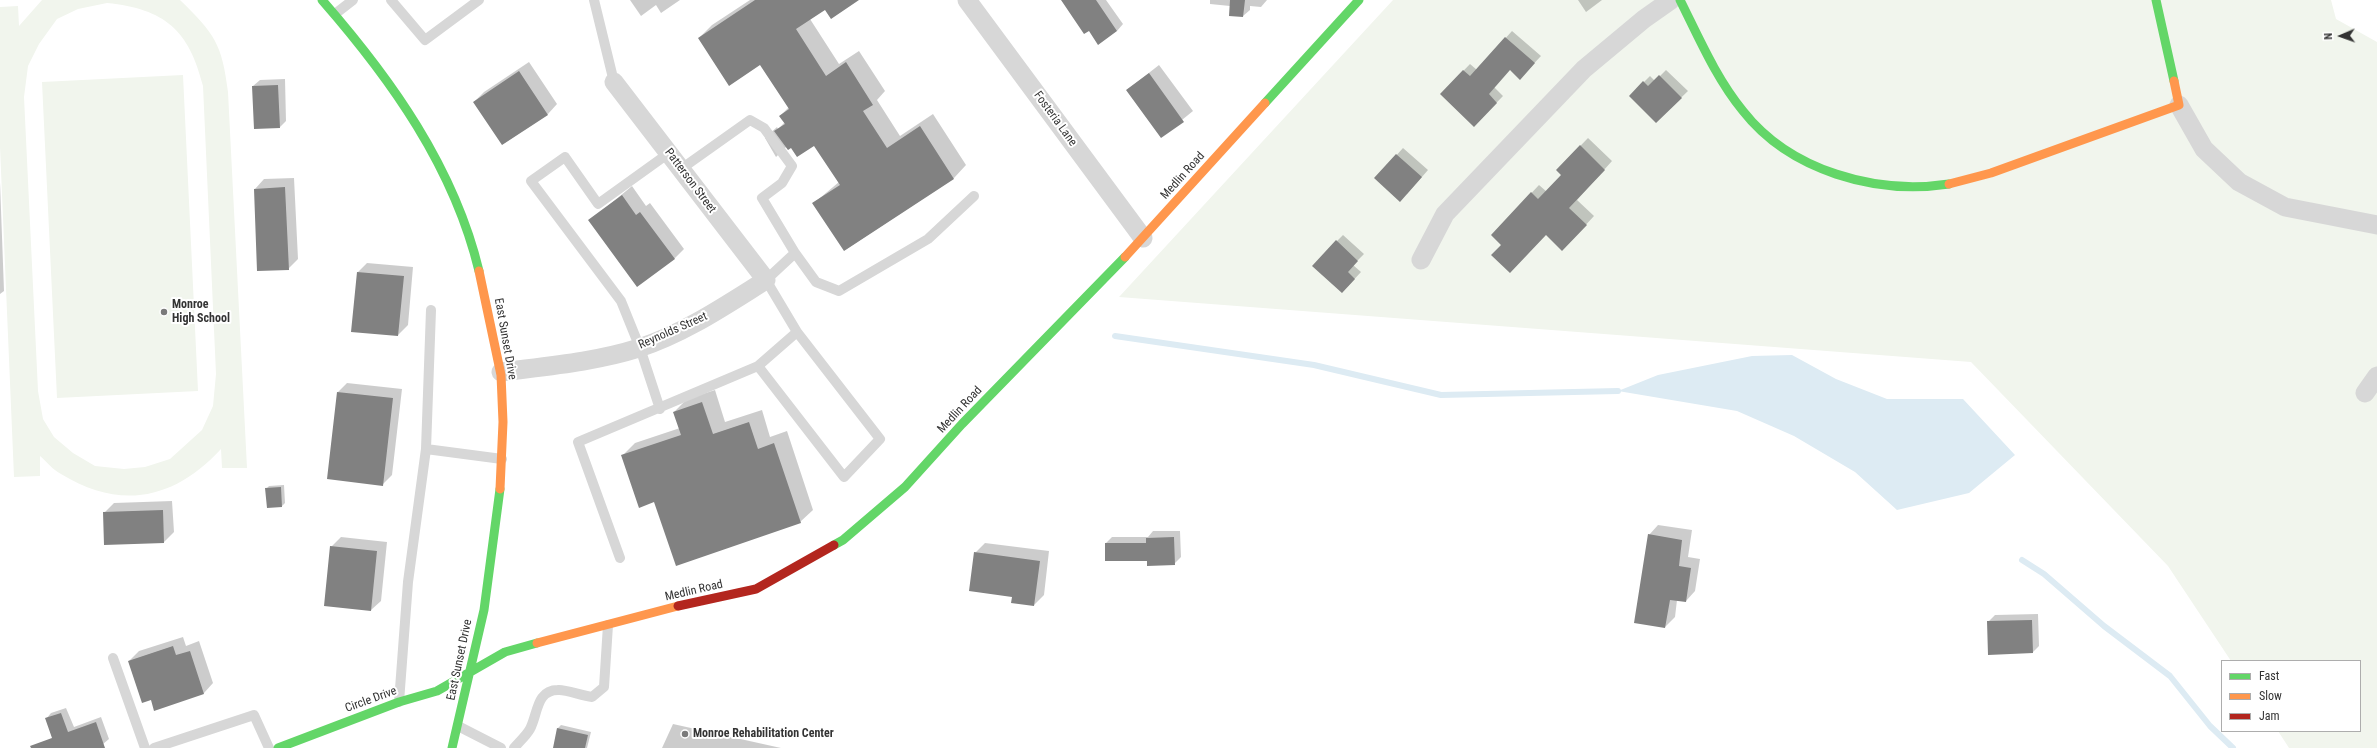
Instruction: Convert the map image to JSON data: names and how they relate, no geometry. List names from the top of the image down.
{
  "streets": {
    "street": [
      "Fosteria Lane",
      "Medlin Road",
      "Patterson Street",
      "Reynolds Street",
      "East Sunset Drive",
      "Circle Drive"
    ]
  },
  "crossings": [
    ["Fosteria Lane", "Medlin Road"],
    ["Medlin Road", "East Sunset Drive"],
    ["Medlin Road", "Circle Drive"],
    ["Patterson Street", "Reynolds Street"],
    ["Reynolds Street", "East Sunset Drive"],
    ["East Sunset Drive", "Circle Drive"]
  ],
  "places": ["Monroe High School", "Monroe Rehabilitation Center"],
  "legend": ["Fast", "Slow", "Jam"],
  "north": "left"
}
